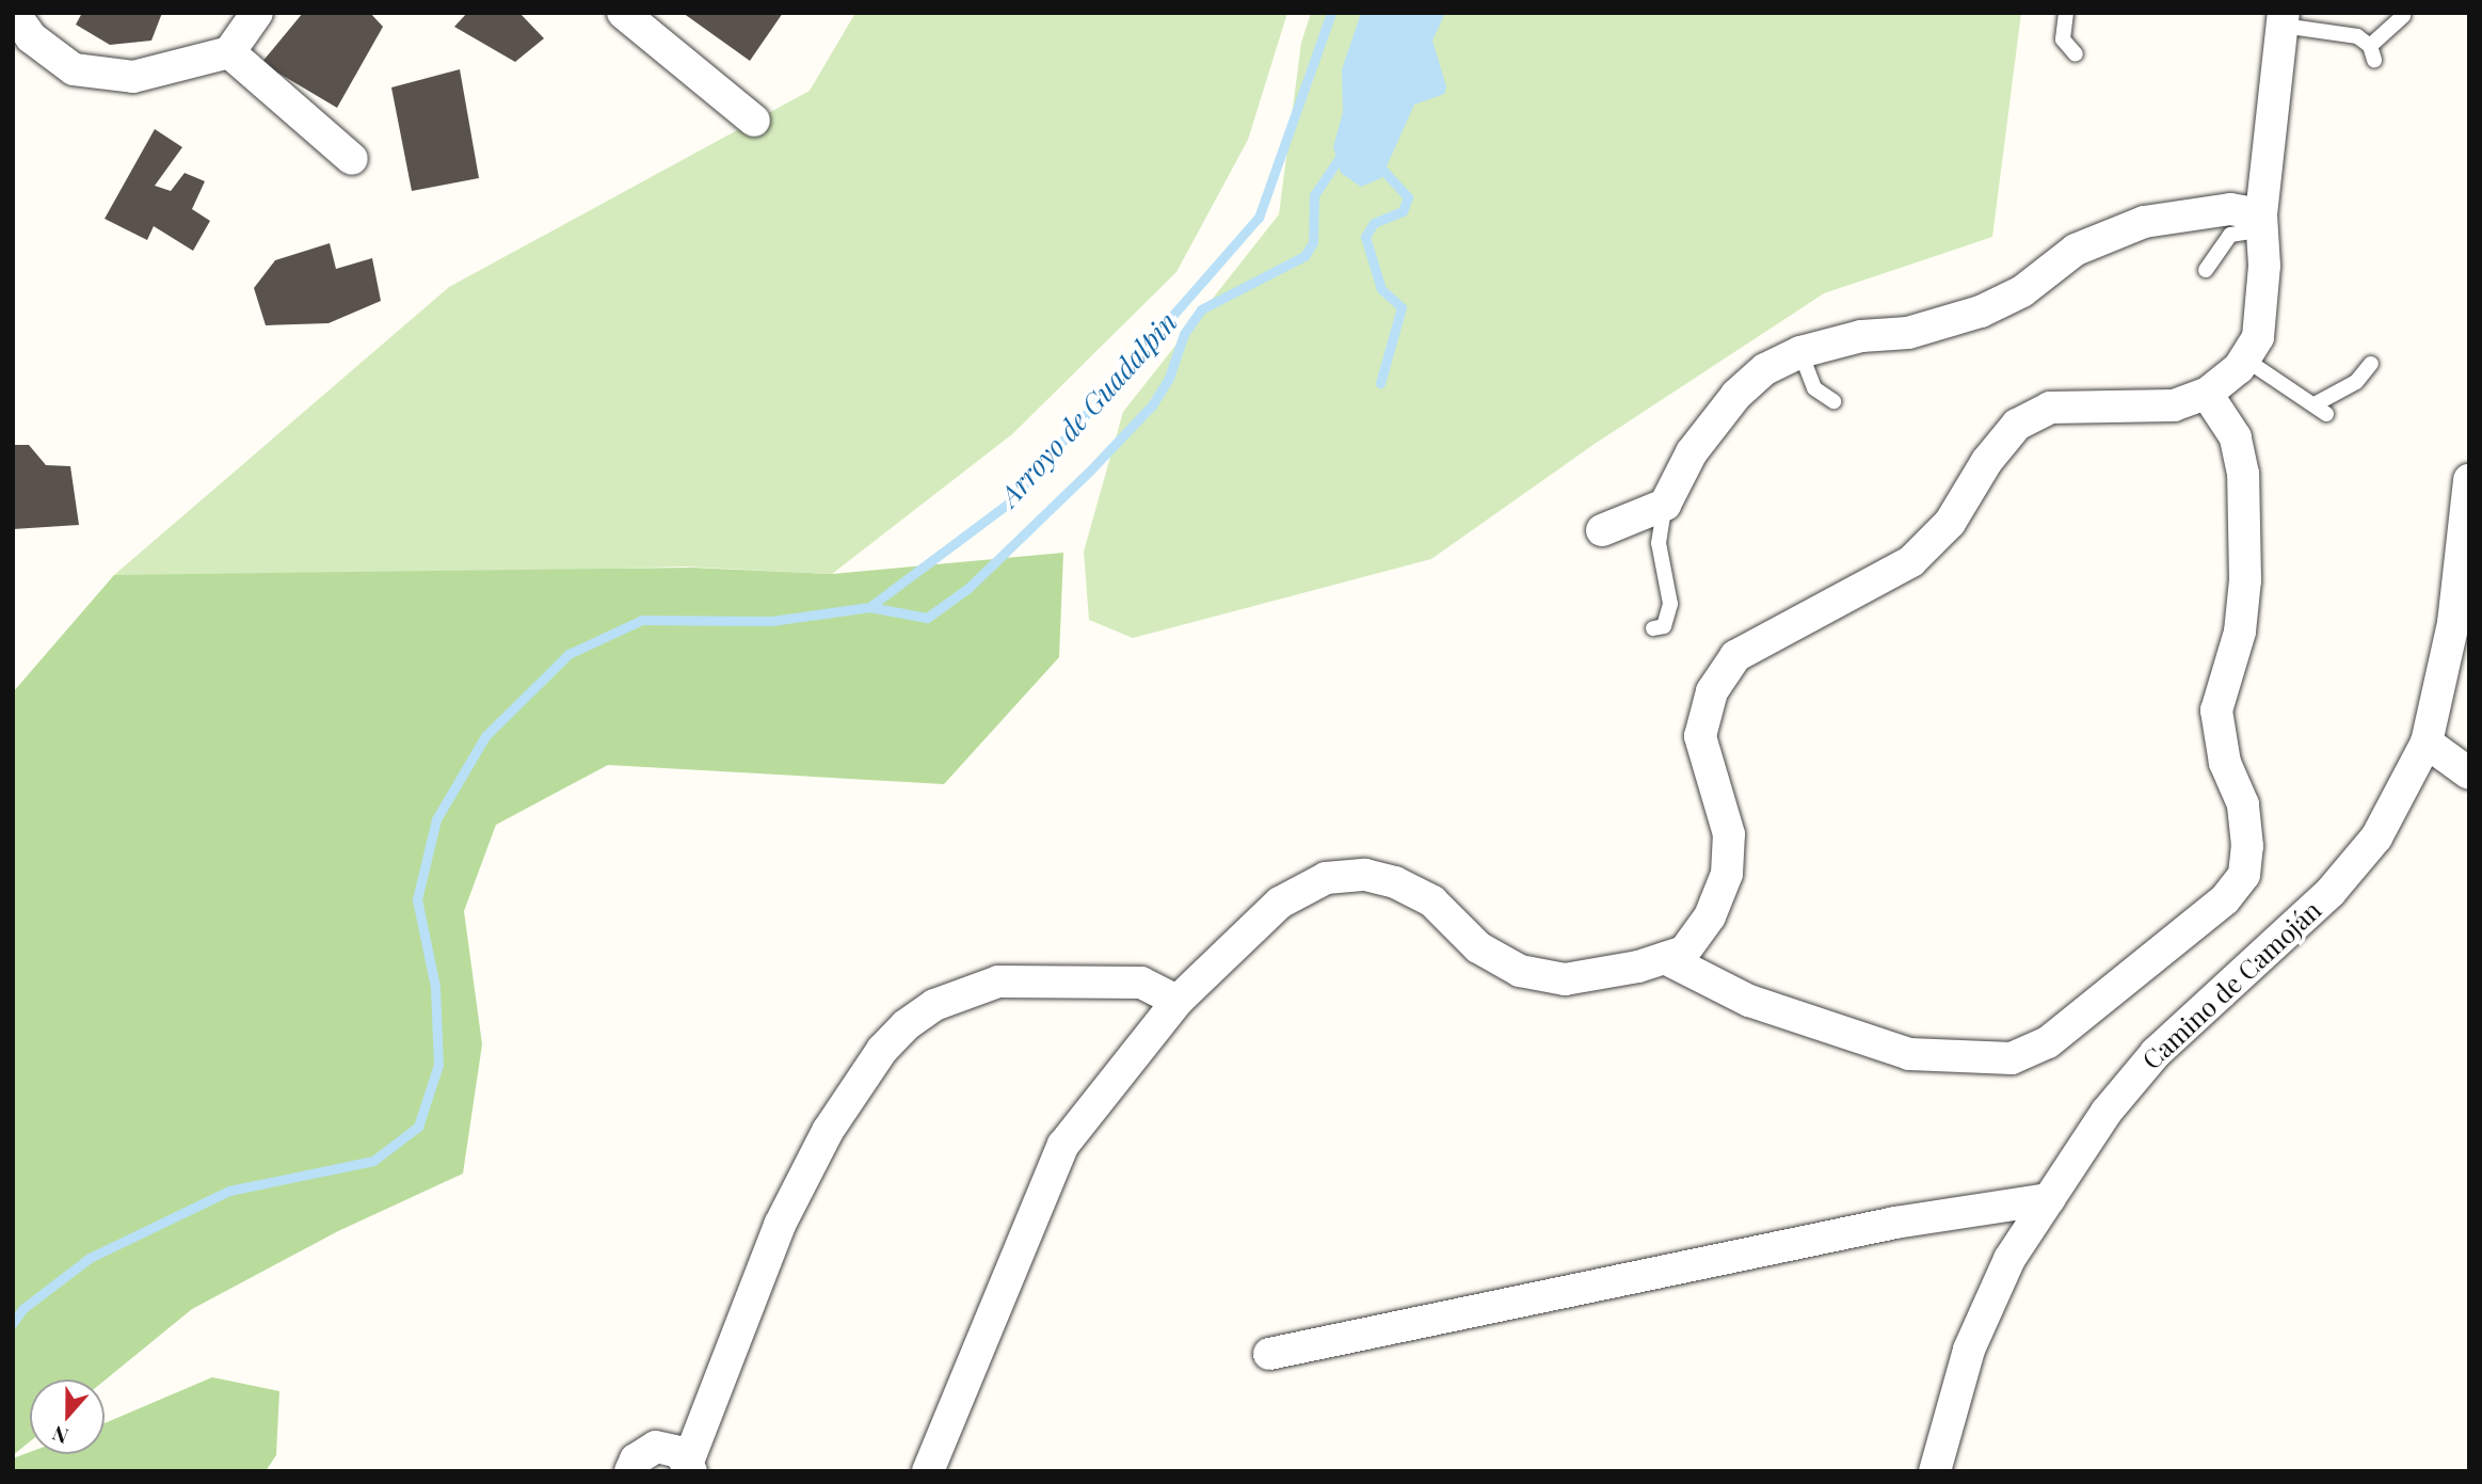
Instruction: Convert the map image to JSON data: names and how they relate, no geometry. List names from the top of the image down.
{
  "streets": {
    "street": ["Camino de Camoján"]
  },
  "water": ["Arroyo de Guadalpin"],
  "north": "bottom"
}
